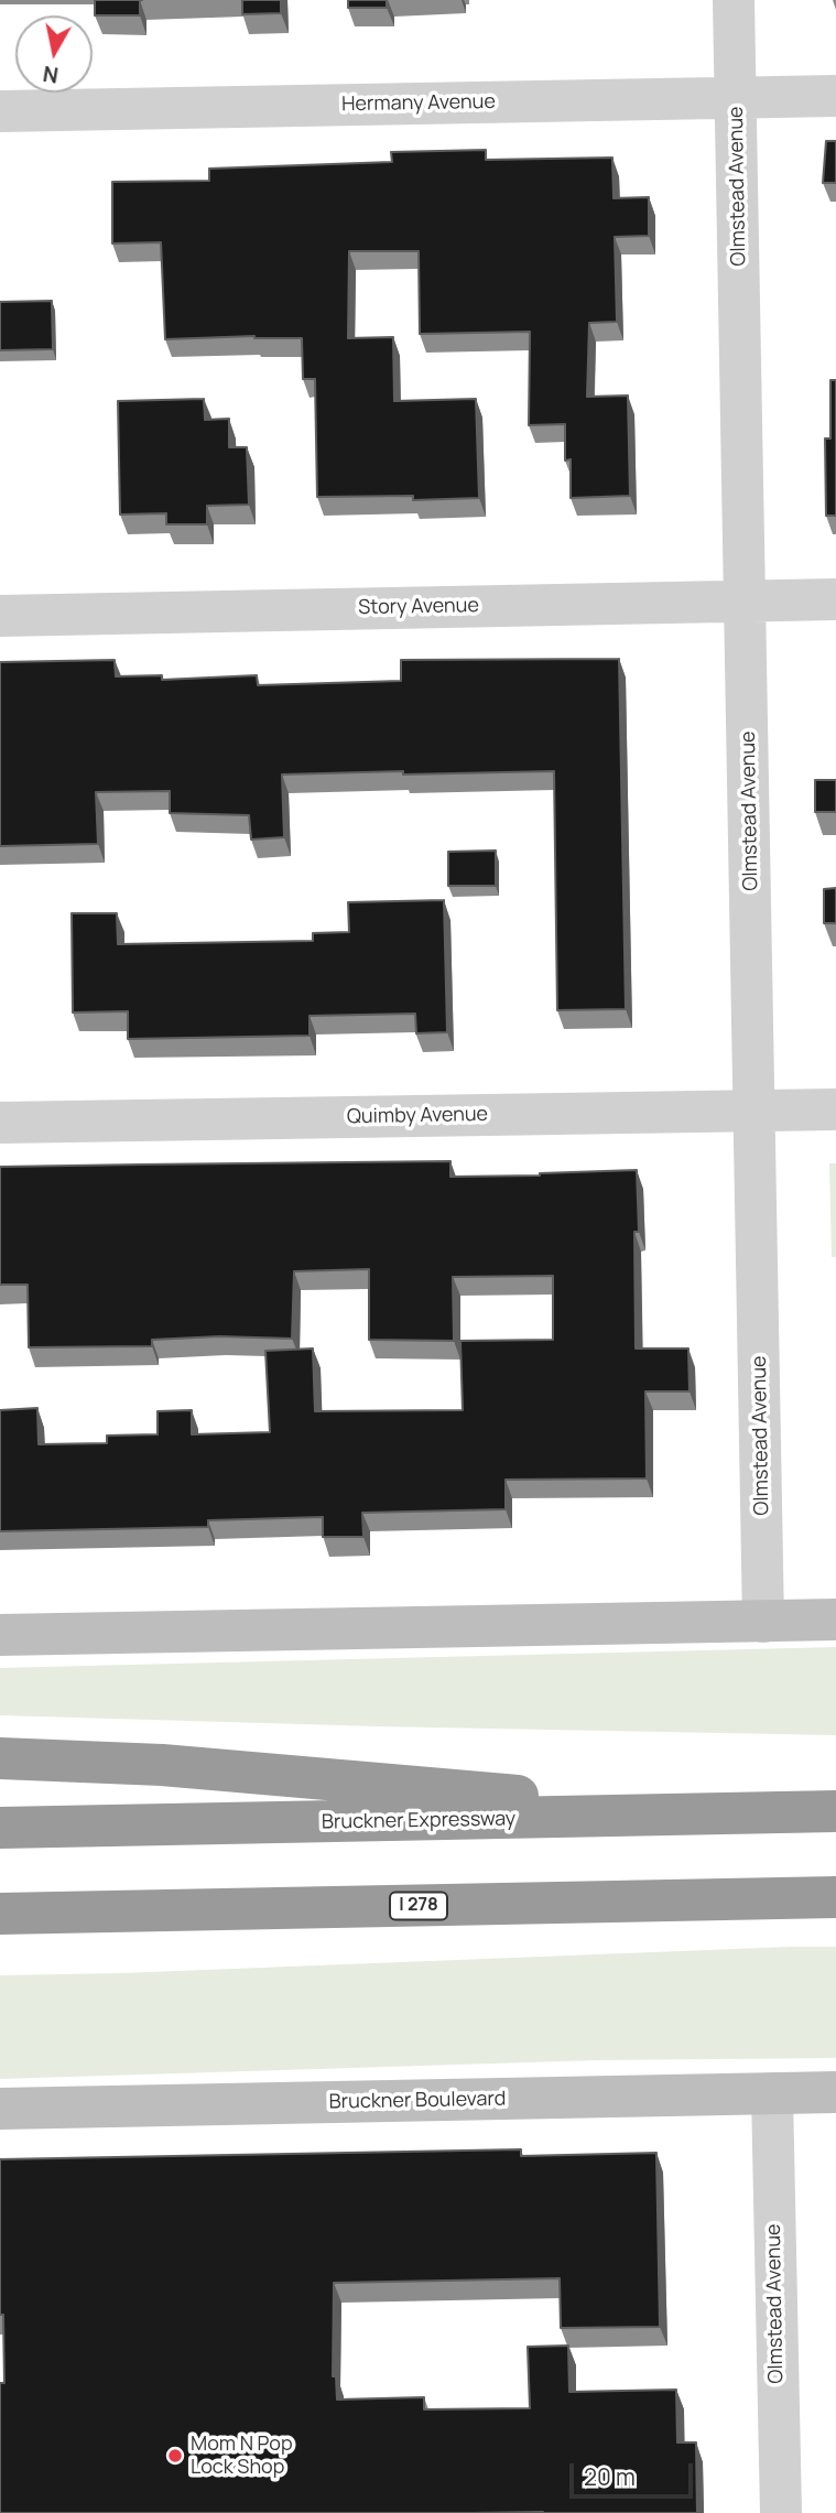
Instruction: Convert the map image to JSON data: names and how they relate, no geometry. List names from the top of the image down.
{
  "streets": {
    "highway": ["Bruckner Expressway", "I 278"],
    "main road": ["Bruckner Boulevard"],
    "street": [
      "Hermany Avenue",
      "Olmstead Avenue",
      "Story Avenue",
      "Quimby Avenue"
    ]
  },
  "crossings": [
    ["Hermany Avenue", "Olmstead Avenue"],
    ["Olmstead Avenue", "Story Avenue"],
    ["Olmstead Avenue", "Quimby Avenue"],
    ["Olmstead Avenue", "Bruckner Boulevard"]
  ],
  "places": ["Mom N Pop Lock Shop"],
  "scale_bar": "20 m",
  "north": "bottom"
}
